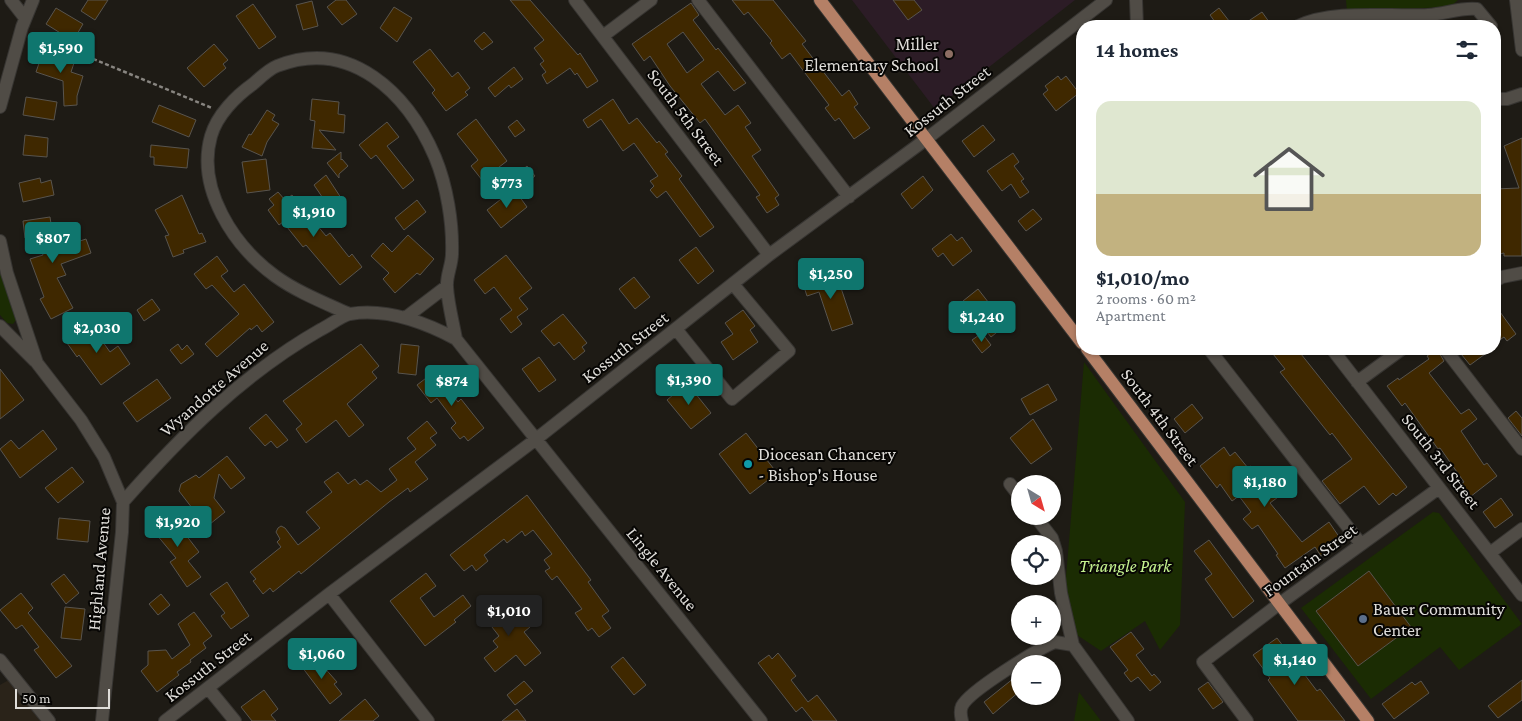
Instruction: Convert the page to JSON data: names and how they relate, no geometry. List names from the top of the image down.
{
  "streets": {
    "main road": ["South 4th Street"],
    "street": [
      "Kossuth Street",
      "South 5th Street",
      "Wyandotte Avenue",
      "South 3rd Street",
      "Fountain Street",
      "Highland Avenue",
      "Lingle Avenue"
    ]
  },
  "crossings": [
    ["Kossuth Street", "South 5th Street"],
    ["Kossuth Street", "Lingle Avenue"],
    ["Wyandotte Avenue", "Highland Avenue"],
    ["South 4th Street", "Fountain Street"],
    ["South 3rd Street", "Fountain Street"]
  ],
  "parks": ["Triangle Park"],
  "places": ["Miller Elementary School", "Diocesan Chancery - Bishop's House", "Bauer Community Center"],
  "scale_bar": "50 m",
  "north": "bottom right",
  "page": {
    "heading": "14 homes",
    "price": [
      "$1,590",
      "$773",
      "$1,910",
      "$807",
      "$1,250",
      "$1,240",
      "$2,030",
      "$1,390",
      "$874",
      "$1,180",
      "$1,920",
      "$1,010",
      "$1,060",
      "$1,140"
    ],
    "list": [
      {
        "name": "$1,010/mo",
        "note": "2 rooms · 60 m² · Apartment"
      }
    ],
    "map_buttons": ["+", "−"],
    "scale": "50 m"
  }
}
